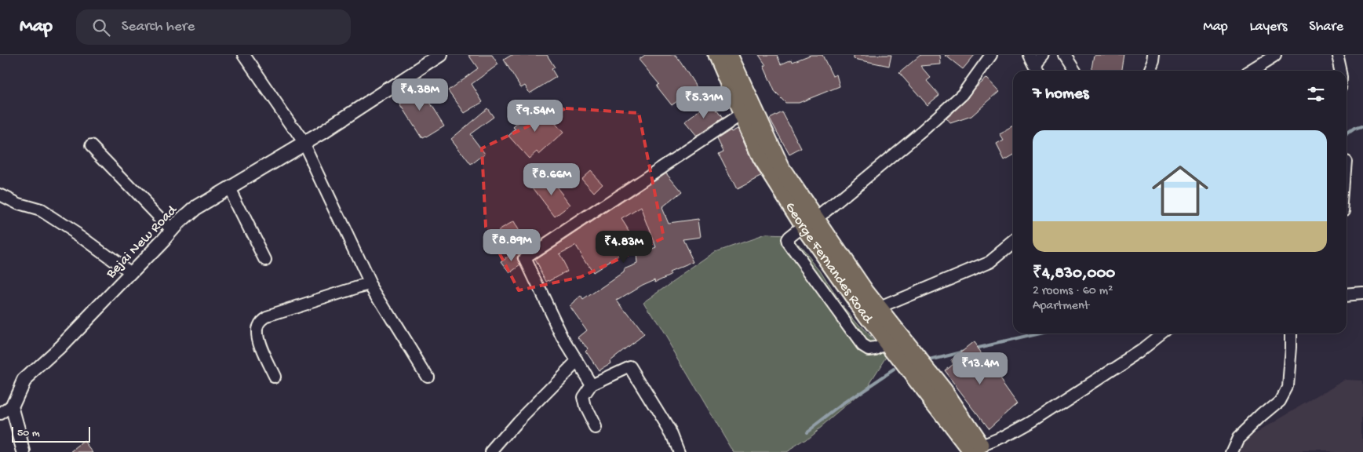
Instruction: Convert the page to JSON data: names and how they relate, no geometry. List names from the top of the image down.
{
  "streets": {
    "main road": ["George Fernandes Road"],
    "street": ["Bejai New Road"]
  },
  "scale_bar": "50 m",
  "page": {
    "header": "Map",
    "search": "Search here",
    "nav": ["Map", "Layers", "Share"],
    "heading": "7 homes",
    "price": [
      "₹4.38M",
      "₹5.31M",
      "₹9.54M",
      "₹8.66M",
      "₹8.89M",
      "₹4.83M",
      "₹13.4M"
    ],
    "list": [
      {
        "name": "₹4,830,000",
        "note": "2 rooms · 60 m² · Apartment"
      }
    ],
    "scale": "50 m"
  }
}
